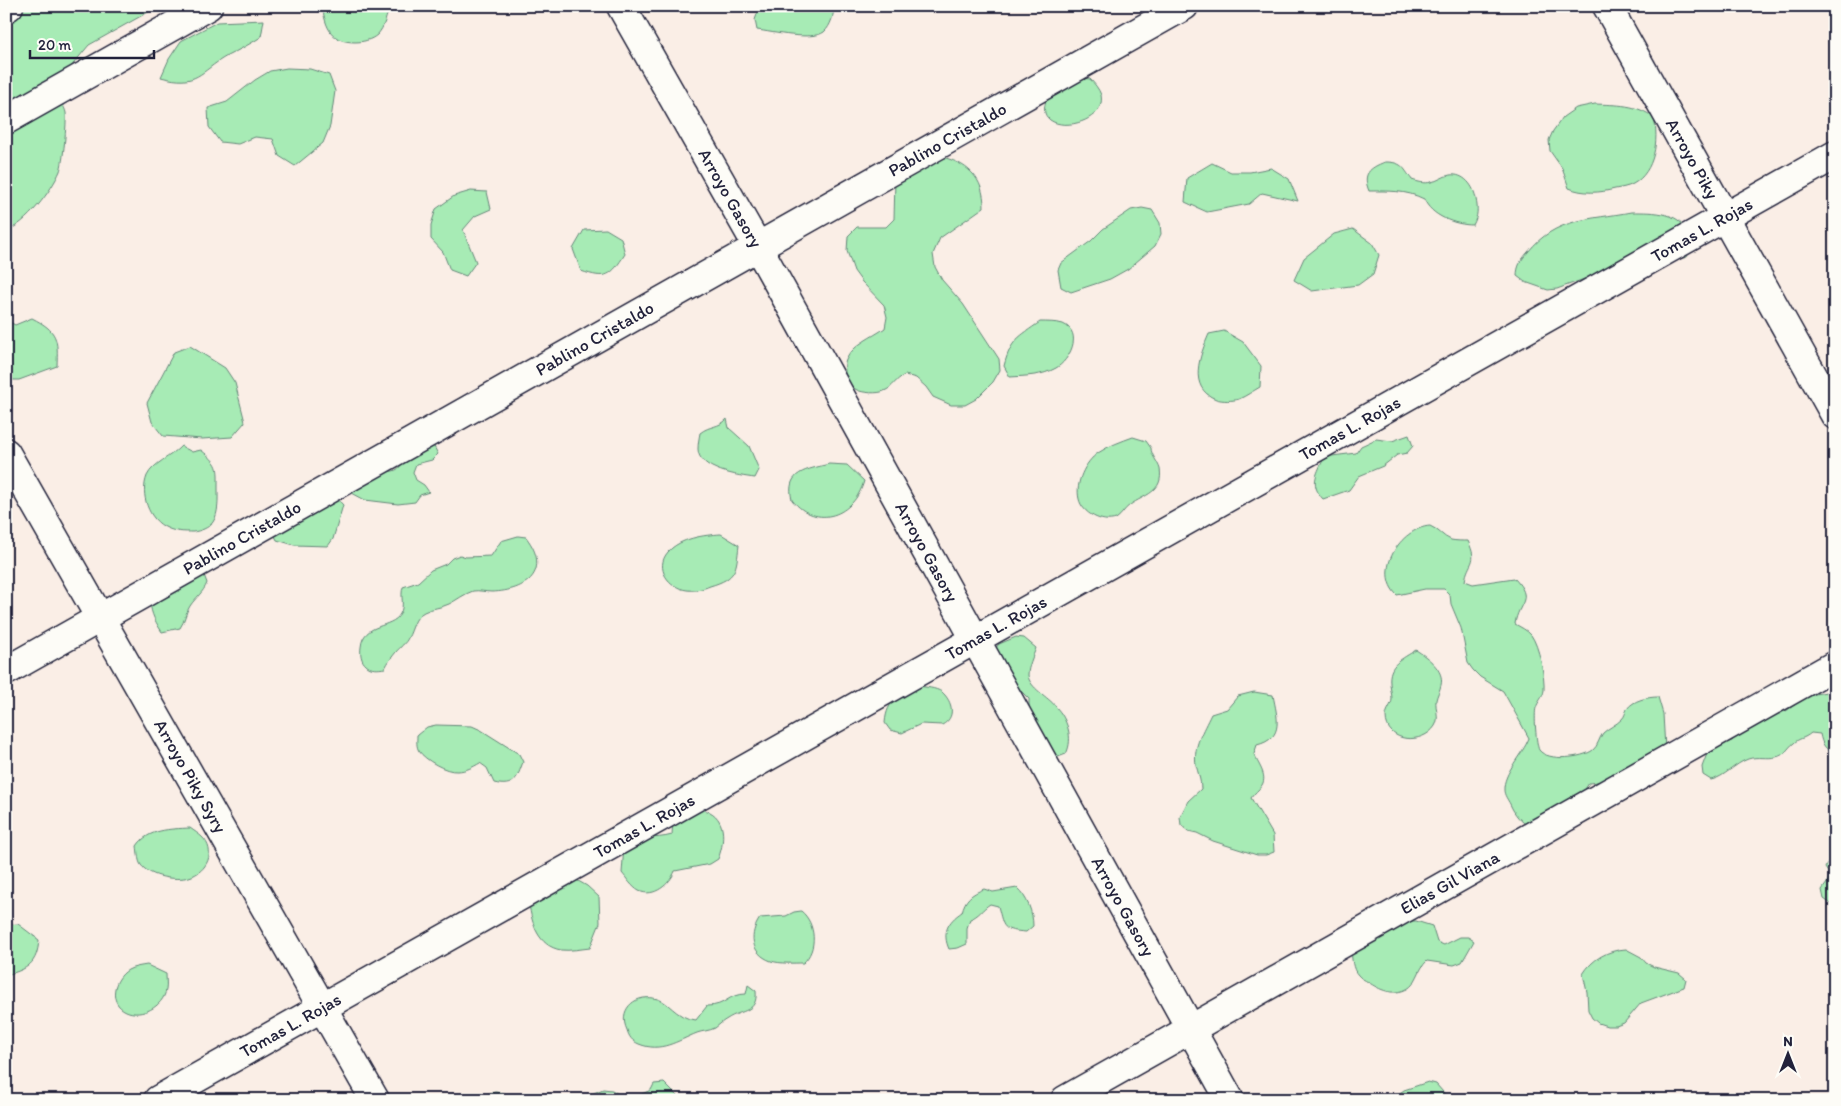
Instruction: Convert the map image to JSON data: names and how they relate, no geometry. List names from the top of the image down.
{
  "streets": {
    "street": [
      "Pablino Cristaldo",
      "Arroyo Piky",
      "Arroyo Gasory",
      "Tomas L. Rojas",
      "Arroyo Piky Syry",
      "Elias Gil Viana"
    ]
  },
  "crossings": [
    ["Pablino Cristaldo", "Arroyo Gasory"],
    ["Pablino Cristaldo", "Arroyo Piky Syry"],
    ["Arroyo Piky", "Tomas L. Rojas"],
    ["Arroyo Gasory", "Tomas L. Rojas"],
    ["Arroyo Gasory", "Elias Gil Viana"],
    ["Tomas L. Rojas", "Arroyo Piky Syry"]
  ],
  "scale_bar": "20 m",
  "north": "top"
}
